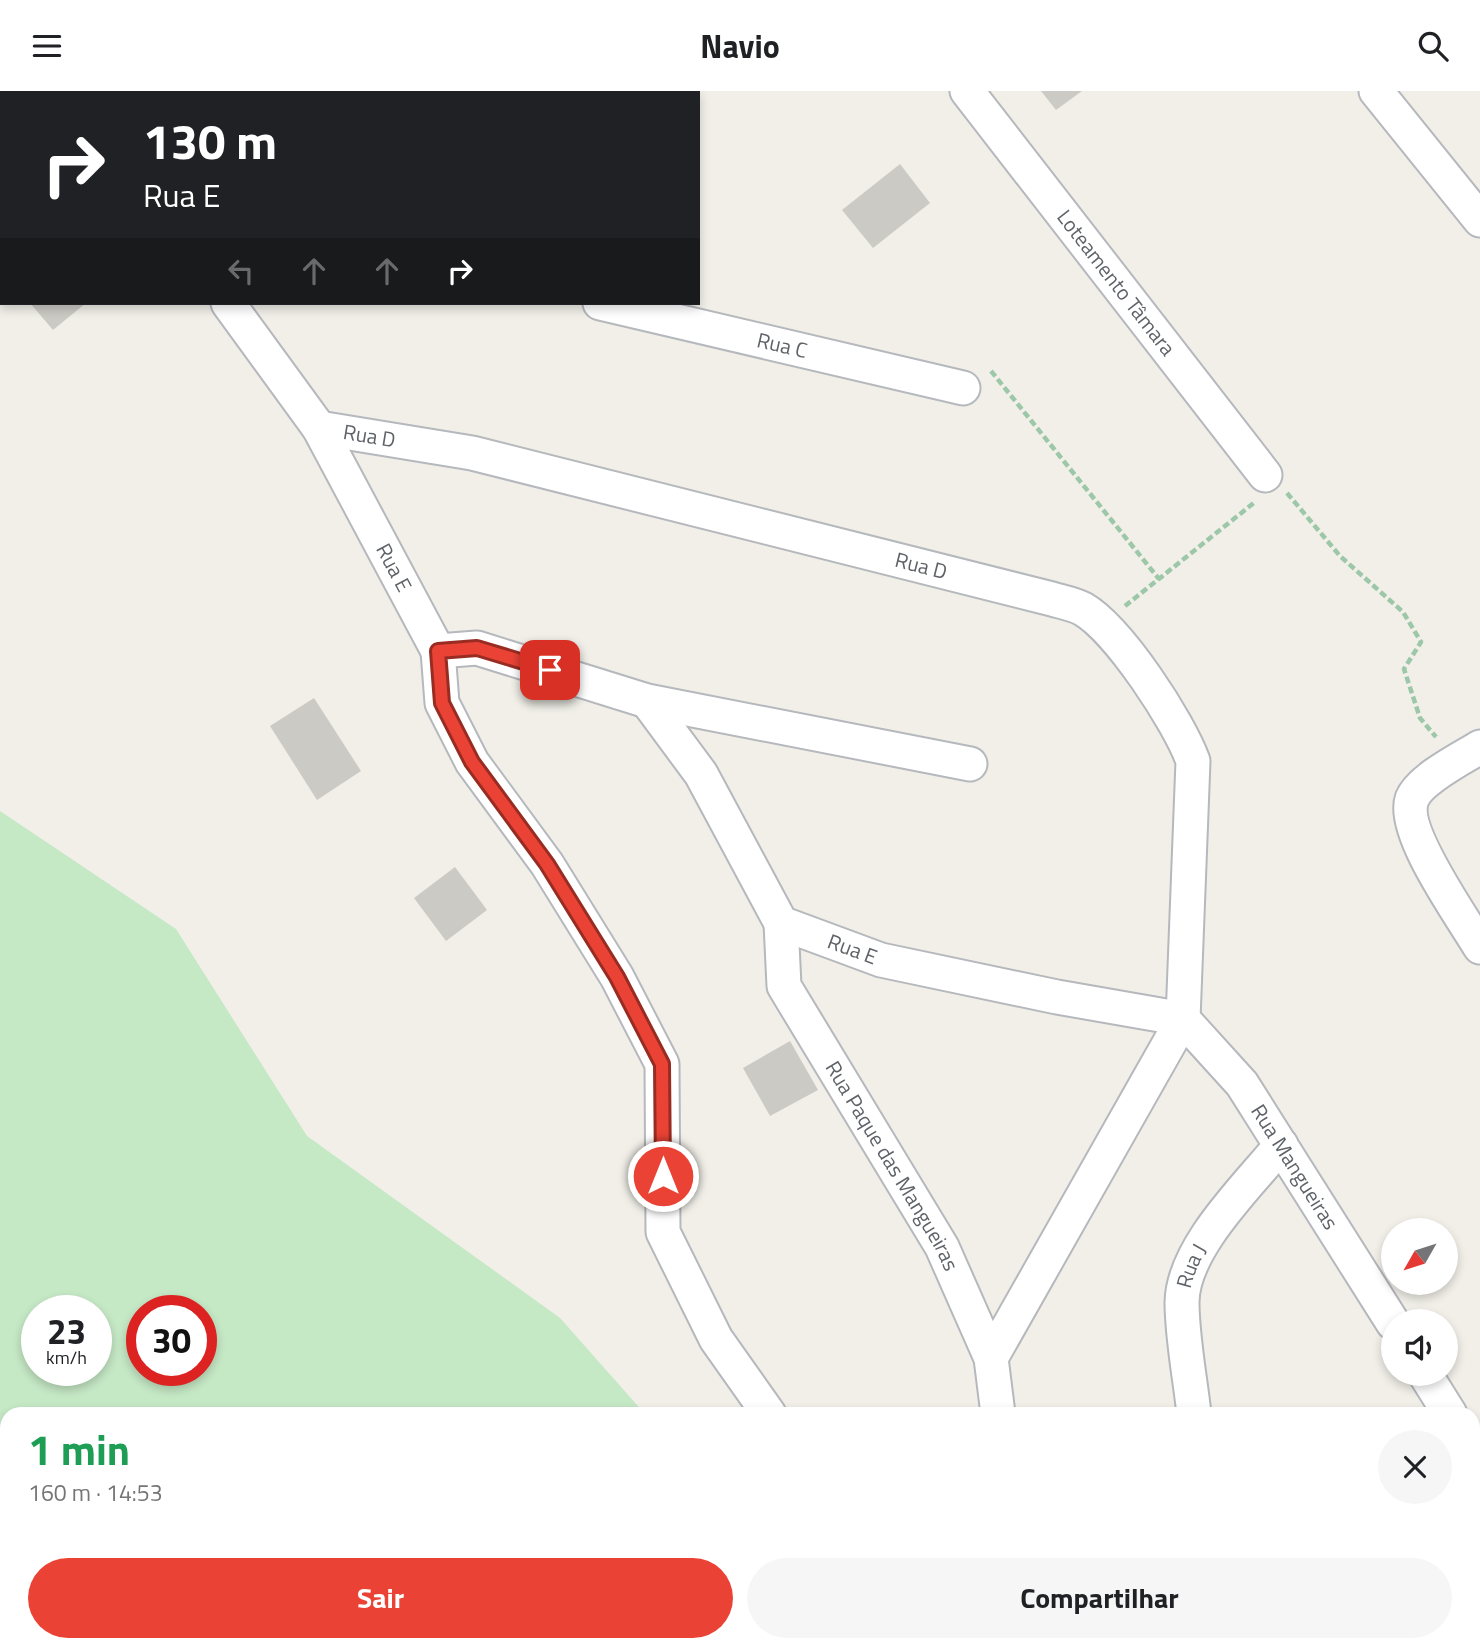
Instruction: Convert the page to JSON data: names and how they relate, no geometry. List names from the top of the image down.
{
  "streets": {
    "street": [
      "Loteamento Tâmara",
      "Rua C",
      "Rua D",
      "Rua E",
      "Rua Mangueiras",
      "Rua Paque das Mangueiras",
      "Rua J"
    ]
  },
  "crossings": [
    ["Rua D", "Rua E"],
    ["Rua D", "Rua Mangueiras"],
    ["Rua E", "Rua Mangueiras"],
    ["Rua E", "Rua Paque das Mangueiras"],
    ["Rua Mangueiras", "Rua J"]
  ],
  "north": "bottom left",
  "page": {
    "header": "Navio",
    "turn": ["130 m", "Rua E"],
    "speed": "23 km/h",
    "limit": "30",
    "heading": ["1 min", "160 m · 14:53"],
    "buttons": ["Sair", "Compartilhar"]
  }
}
